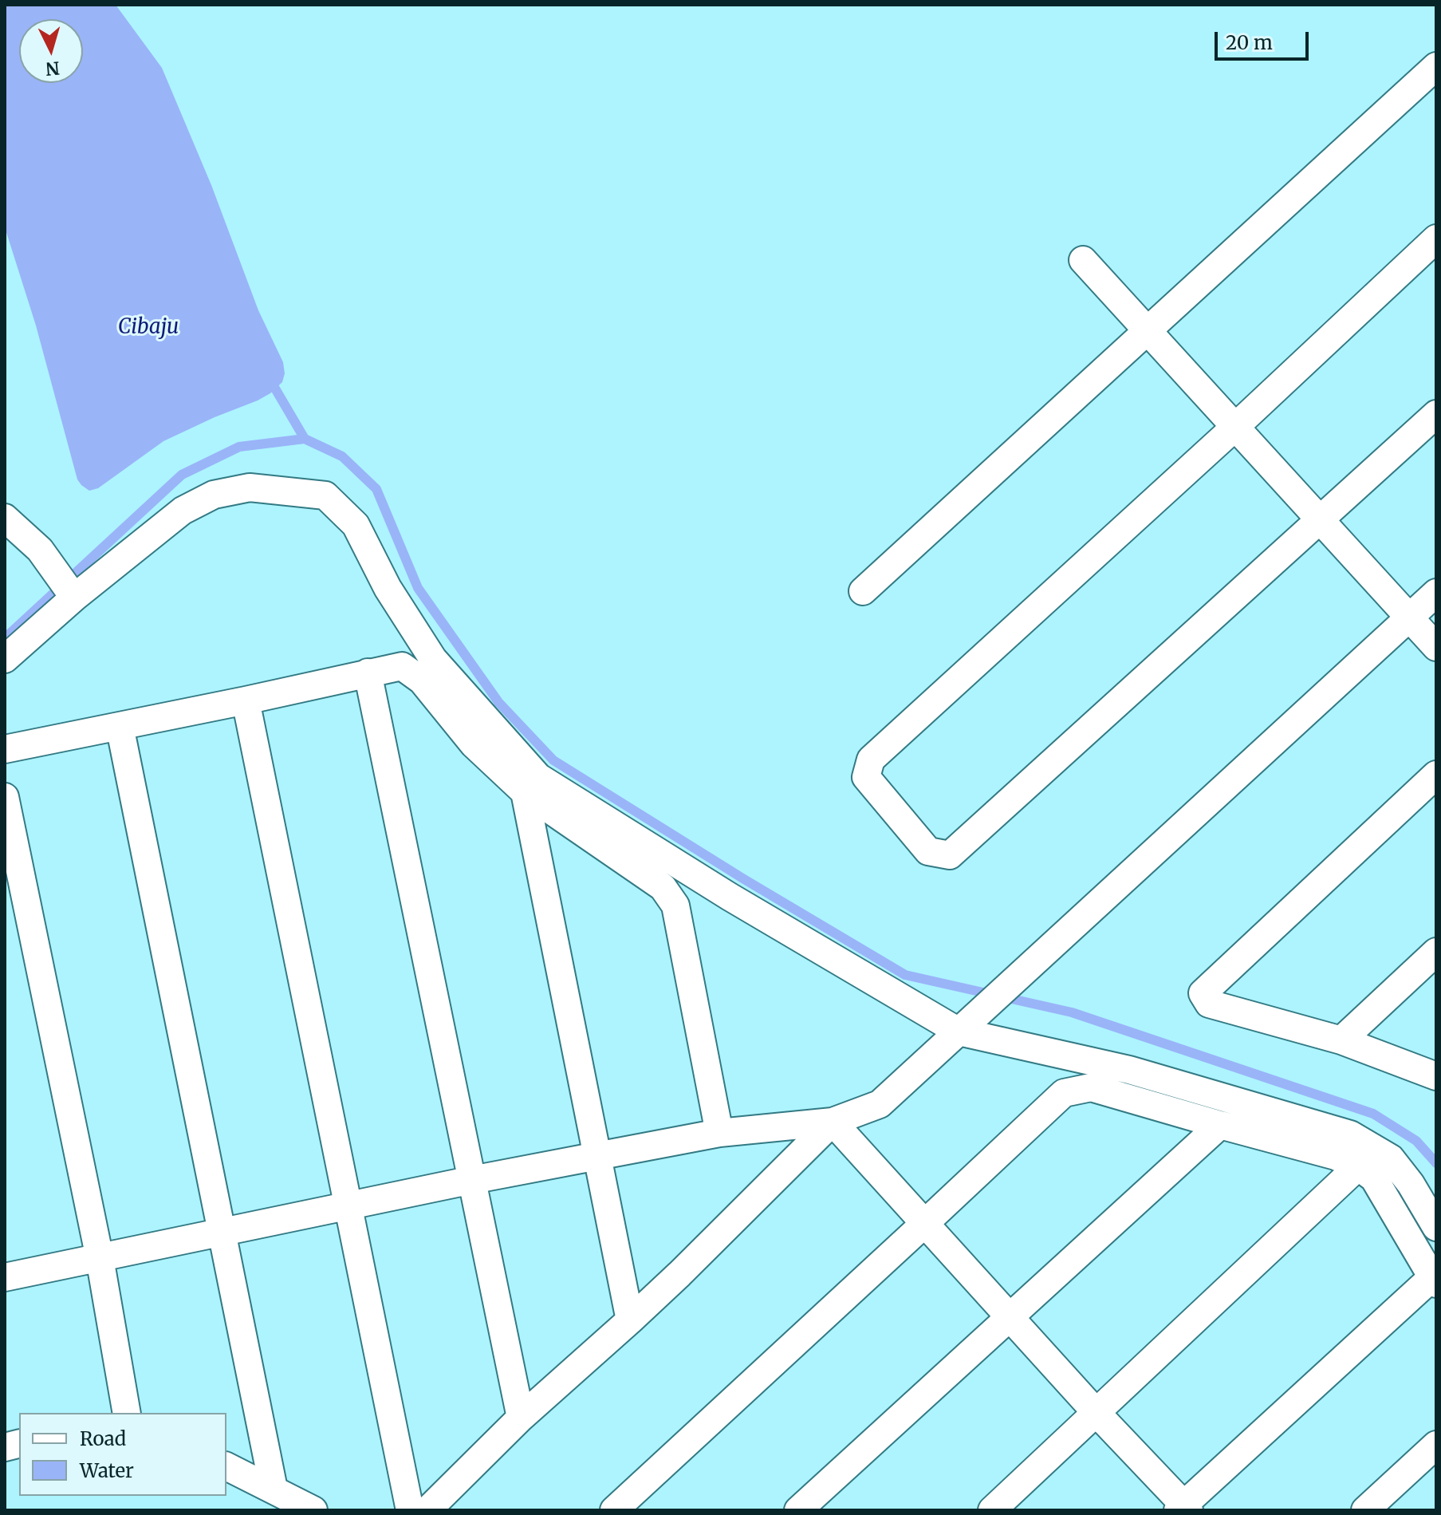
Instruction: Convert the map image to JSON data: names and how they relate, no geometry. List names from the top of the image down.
{
  "water": ["Cibaju"],
  "legend": ["Road", "Water"],
  "scale_bar": "20 m",
  "north": "bottom"
}
